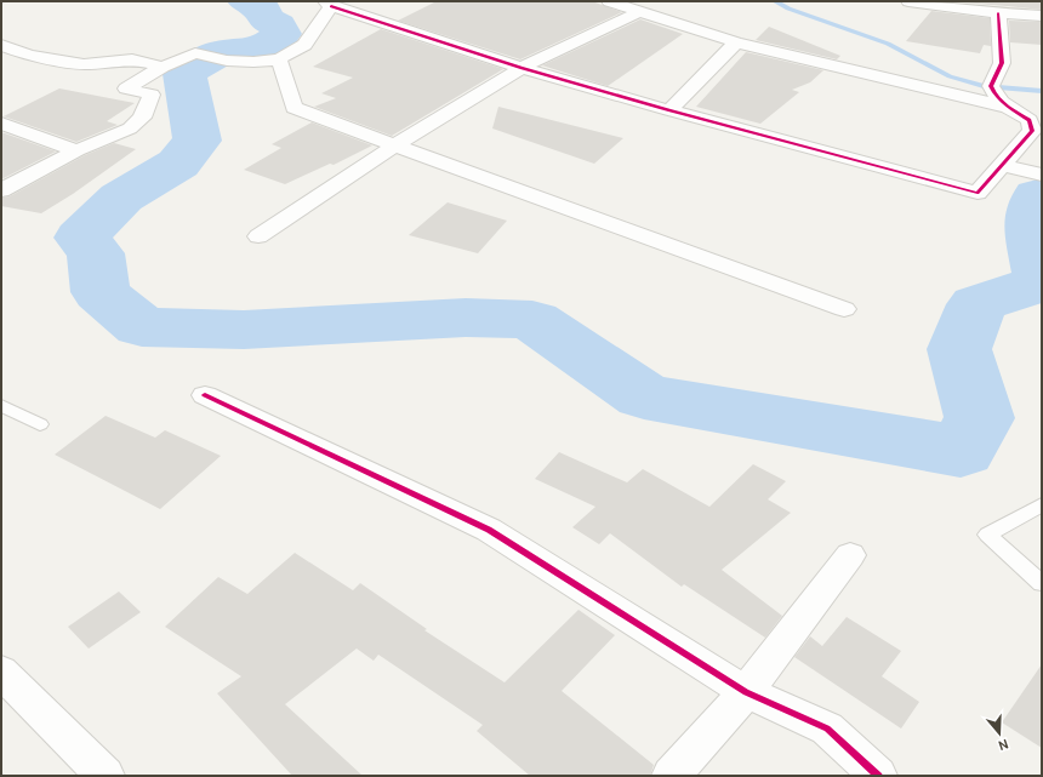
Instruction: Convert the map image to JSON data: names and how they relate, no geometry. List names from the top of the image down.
{
  "north": "bottom"
}
